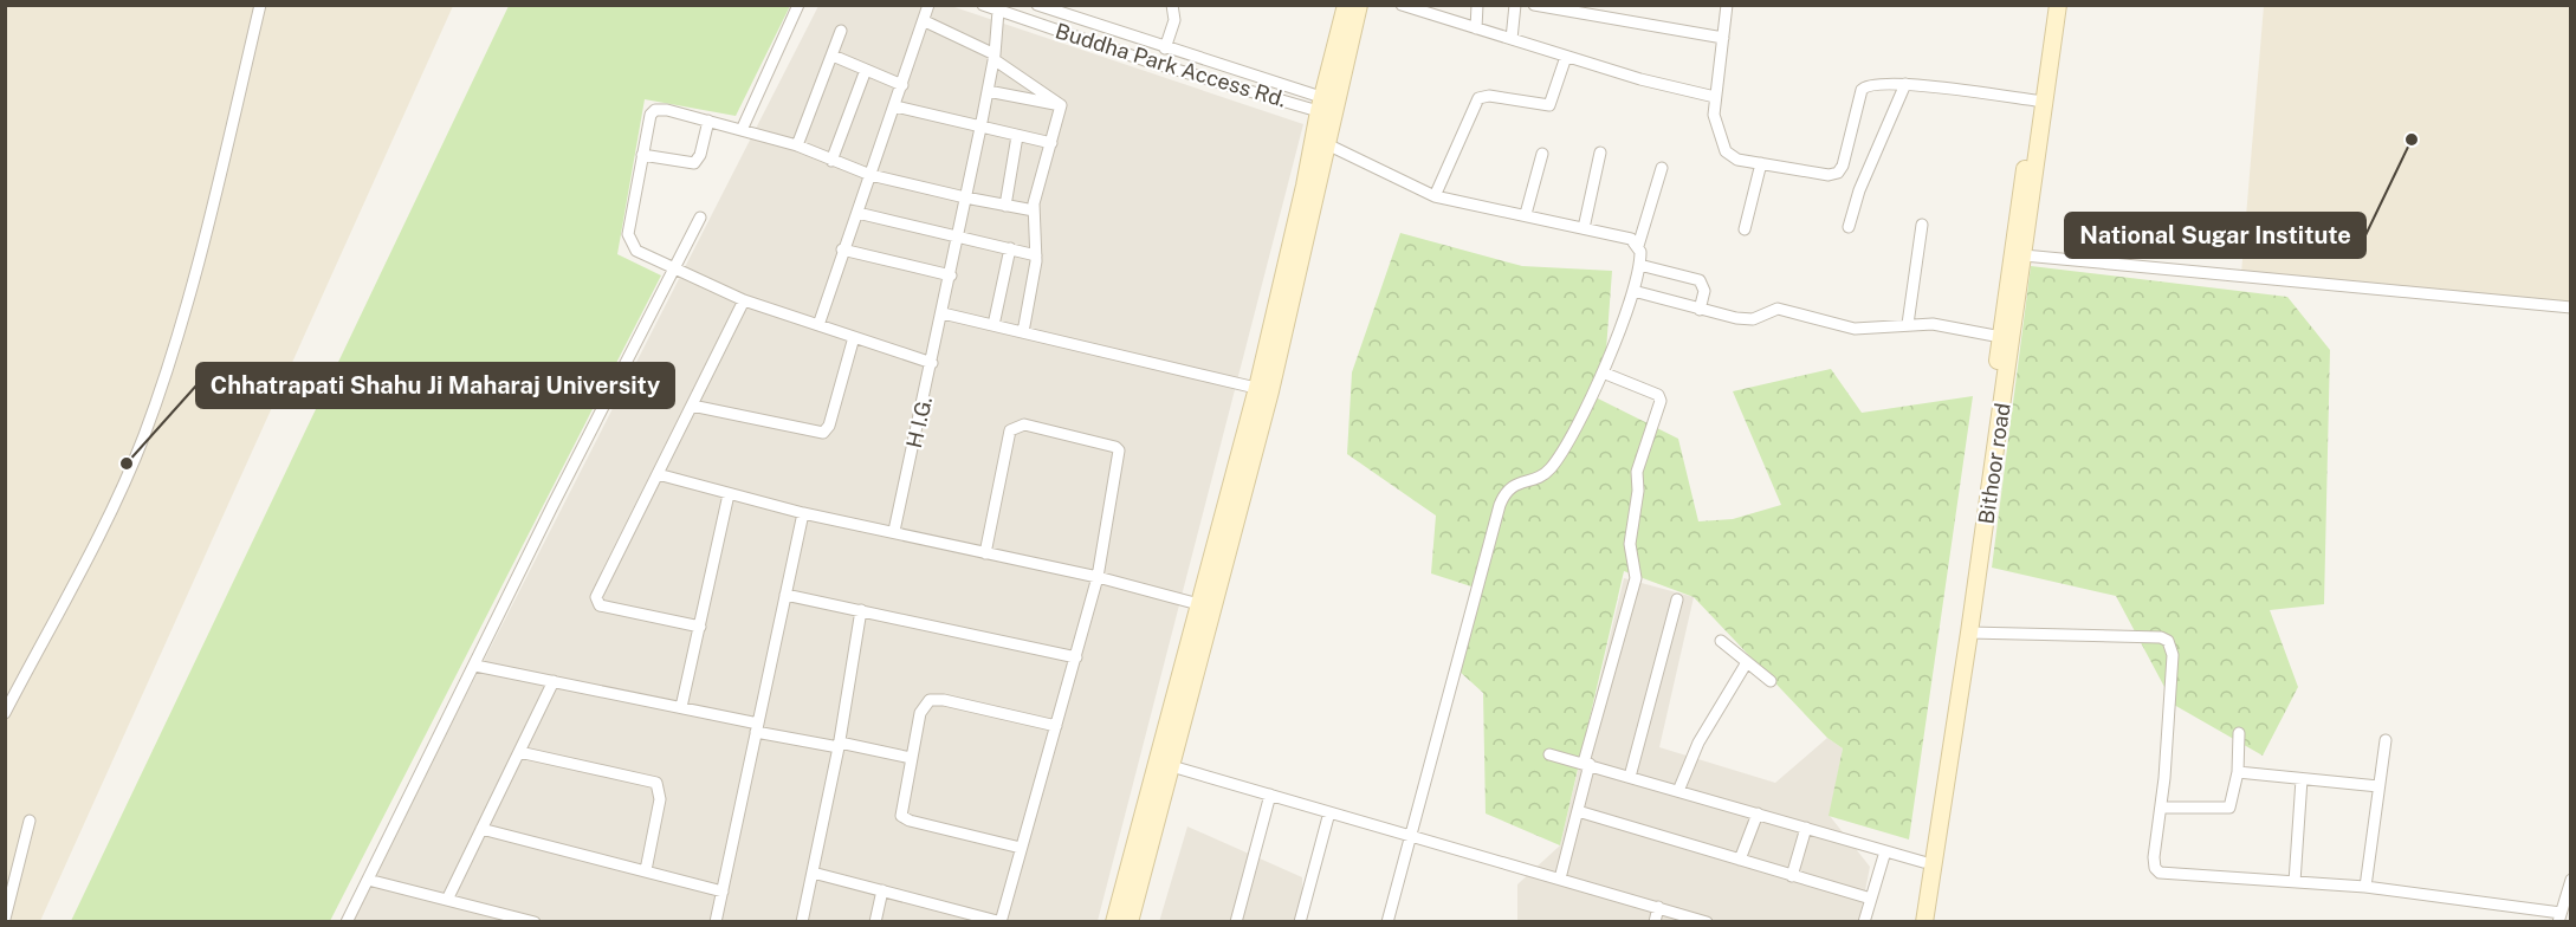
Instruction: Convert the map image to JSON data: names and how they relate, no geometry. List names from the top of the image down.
{
  "streets": {
    "street": ["Buddha Park Access Rd.", "H I.G.", "Bithoor road"]
  },
  "crossings": [
    ["Buddha Park Access Rd.", "H I.G."]
  ],
  "places": ["National Sugar Institute", "Chhatrapati Shahu Ji Maharaj University"]
}
